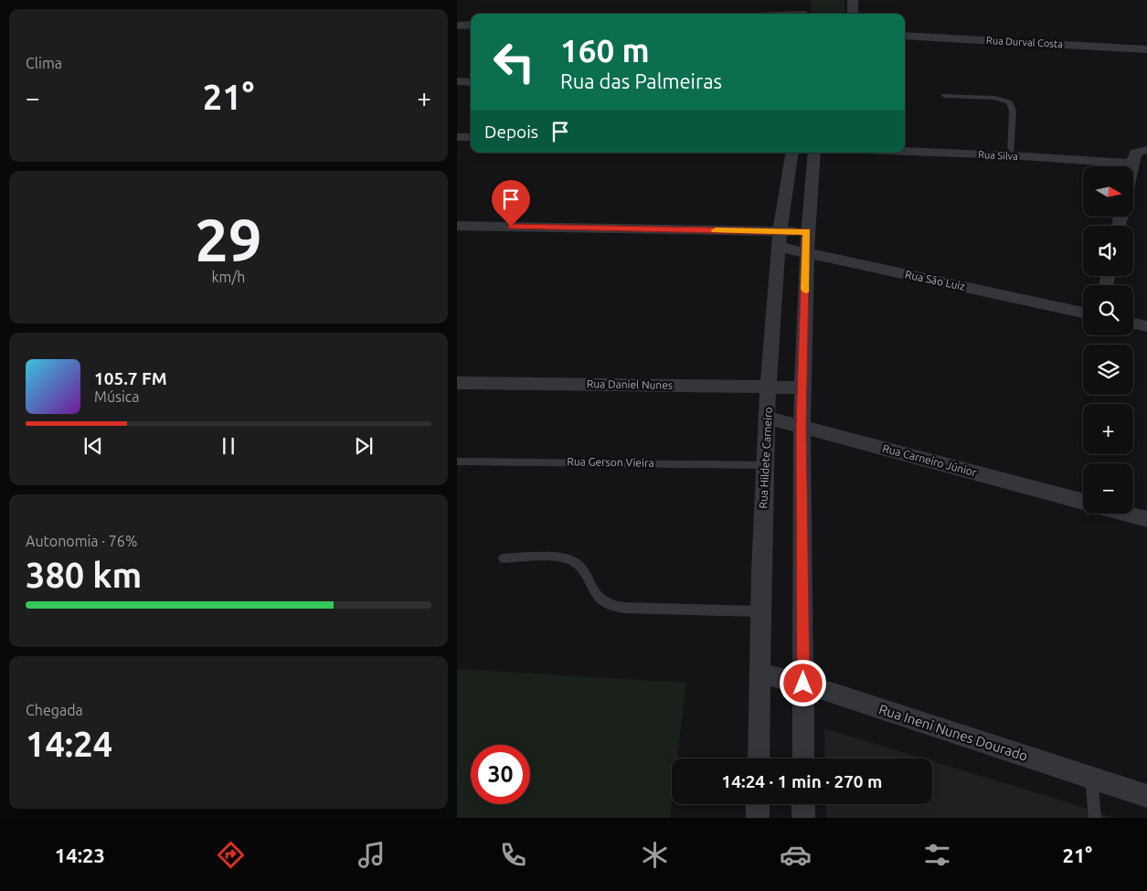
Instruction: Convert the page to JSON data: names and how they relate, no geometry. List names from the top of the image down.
{
  "streets": {
    "street": [
      "Rua Durval Costa",
      "Rua Silva",
      "Rua São Luiz",
      "Rua Daniel Nunes",
      "Rua Hildete Carneiro",
      "Rua Carneiro Júnior",
      "Rua Ineni Nunes Dourado"
    ],
    "lane": ["Rua Gerson Vieira"]
  },
  "crossings": [
    ["Rua São Luiz", "Rua Hildete Carneiro"],
    ["Rua Daniel Nunes", "Rua Hildete Carneiro"],
    ["Rua Hildete Carneiro", "Rua Carneiro Júnior"],
    ["Rua Hildete Carneiro", "Rua Gerson Vieira"],
    ["Rua Hildete Carneiro", "Rua Ineni Nunes Dourado"]
  ],
  "north": "right",
  "page": {
    "tile": [
      "Clima",
      ["29", "km/h"],
      ["Autonomia · 76%", "380 km"],
      ["Chegada", "14:24"]
    ],
    "turn": ["160 m", "Rua das Palmeiras"],
    "heat": ["−", "21°", "+"],
    "then": "Depois",
    "map_buttons": ["+", "−"],
    "song": ["105.7 FM", "Música"],
    "limit": "30",
    "trip": "14:24 · 1 min · 270 m",
    "tabs": ["14:23", "21°"]
  }
}
